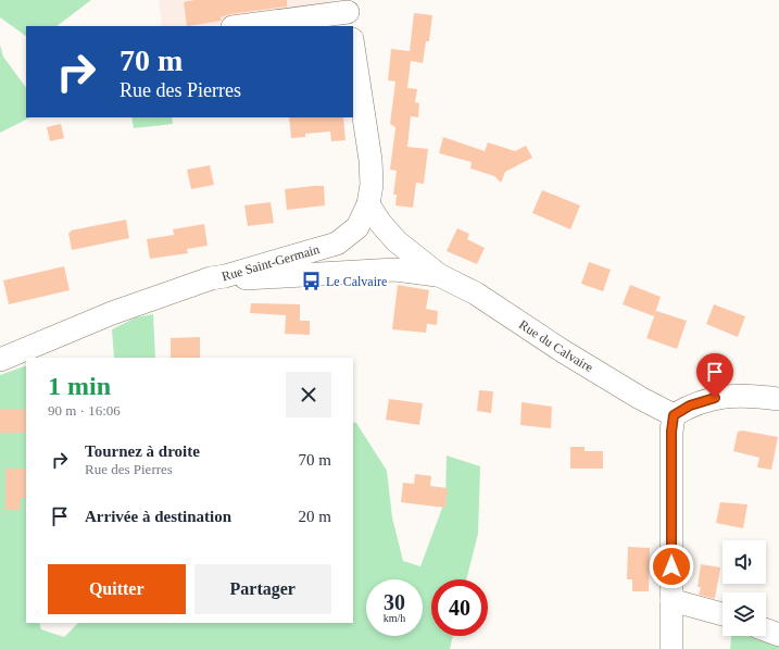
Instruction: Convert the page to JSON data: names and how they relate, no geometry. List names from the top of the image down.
{
  "streets": {
    "street": ["Rue Saint-Germain", "Rue du Calvaire"]
  },
  "crossings": [
    ["Rue Saint-Germain", "Rue du Calvaire"]
  ],
  "places": {
    "bus stop": ["Le Calvaire"]
  },
  "page": {
    "turn": ["70 m", "Rue des Pierres"],
    "heading": ["1 min", "90 m · 16:06"],
    "list": [
      {
        "name": "Tournez à droite",
        "note": "Rue des Pierres",
        "value": "70 m"
      },
      {
        "name": "Arrivée à destination",
        "value": "20 m"
      }
    ],
    "buttons": ["Quitter", "Partager"],
    "speed": "30 km/h",
    "limit": "40"
  }
}
